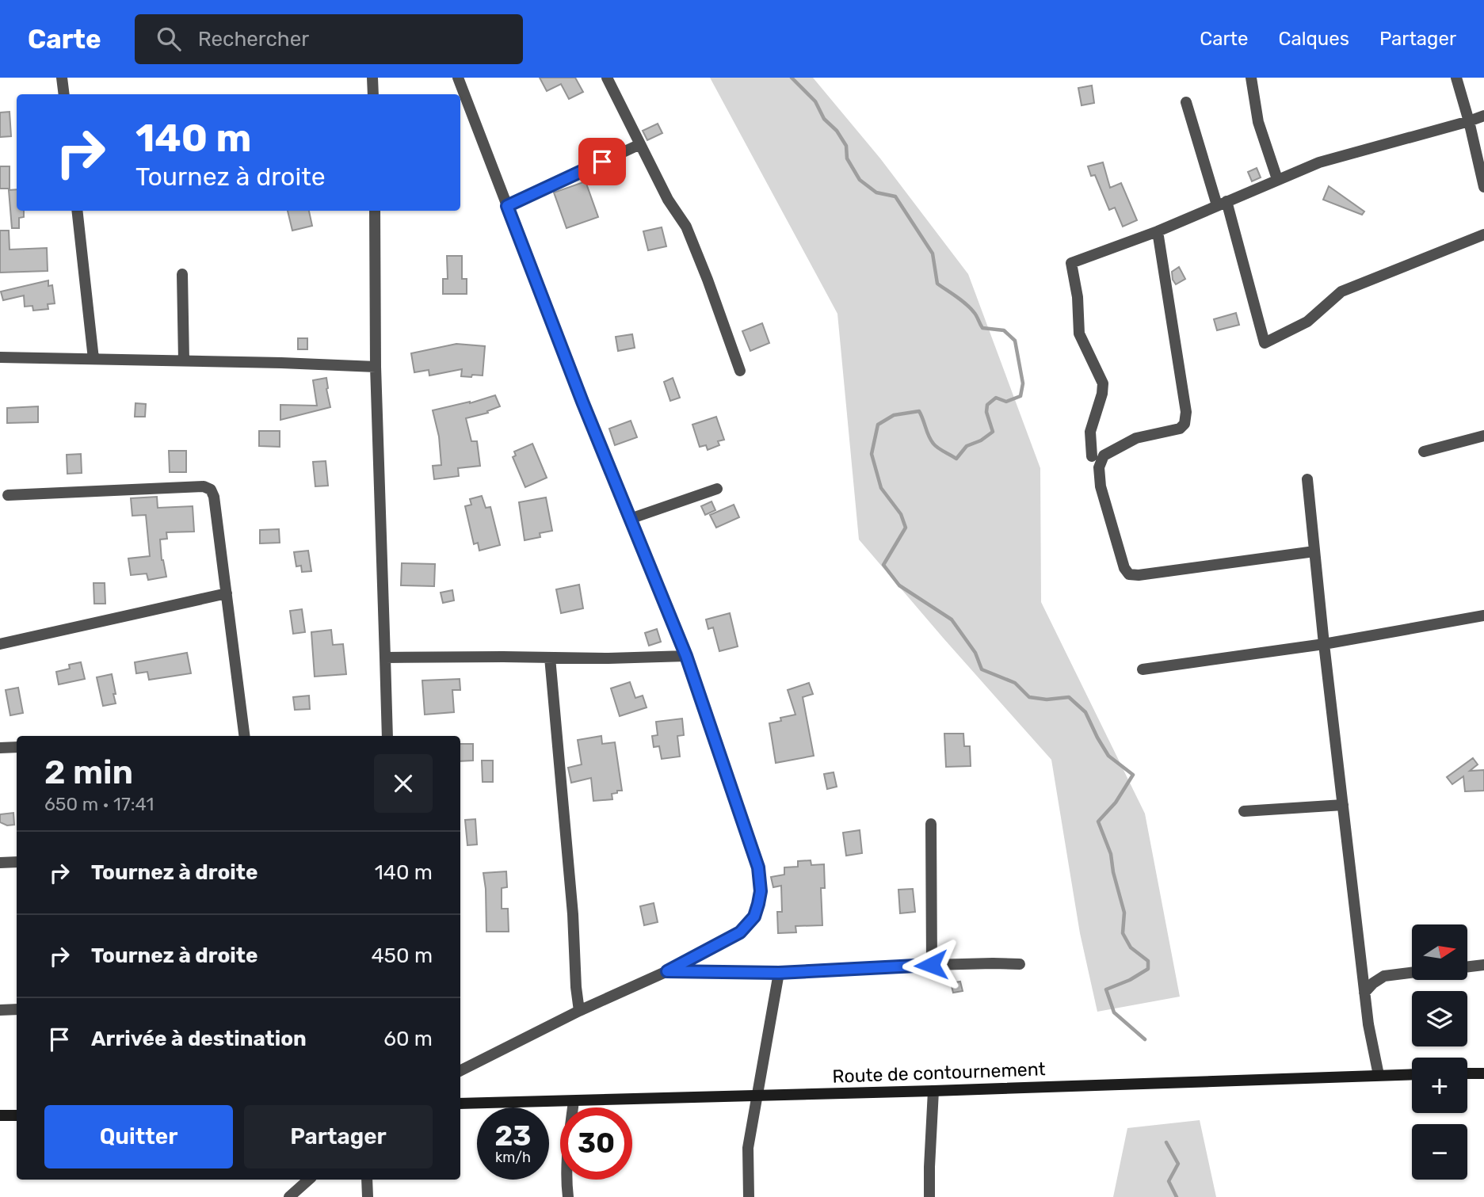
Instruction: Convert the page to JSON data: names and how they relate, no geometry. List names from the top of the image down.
{
  "streets": {
    "street": ["Route de contournement"]
  },
  "north": "right",
  "page": {
    "header": "Carte",
    "search": "Rechercher",
    "nav": ["Carte", "Calques", "Partager"],
    "turn": ["140 m", "Tournez à droite"],
    "heading": ["2 min", "650 m · 17:41"],
    "list": [
      {
        "name": "Tournez à droite",
        "value": "140 m"
      },
      {
        "name": "Tournez à droite",
        "value": "450 m"
      },
      {
        "name": "Arrivée à destination",
        "value": "60 m"
      }
    ],
    "map_buttons": ["+", "−"],
    "buttons": ["Quitter", "Partager"],
    "speed": "23 km/h",
    "limit": "30"
  }
}
